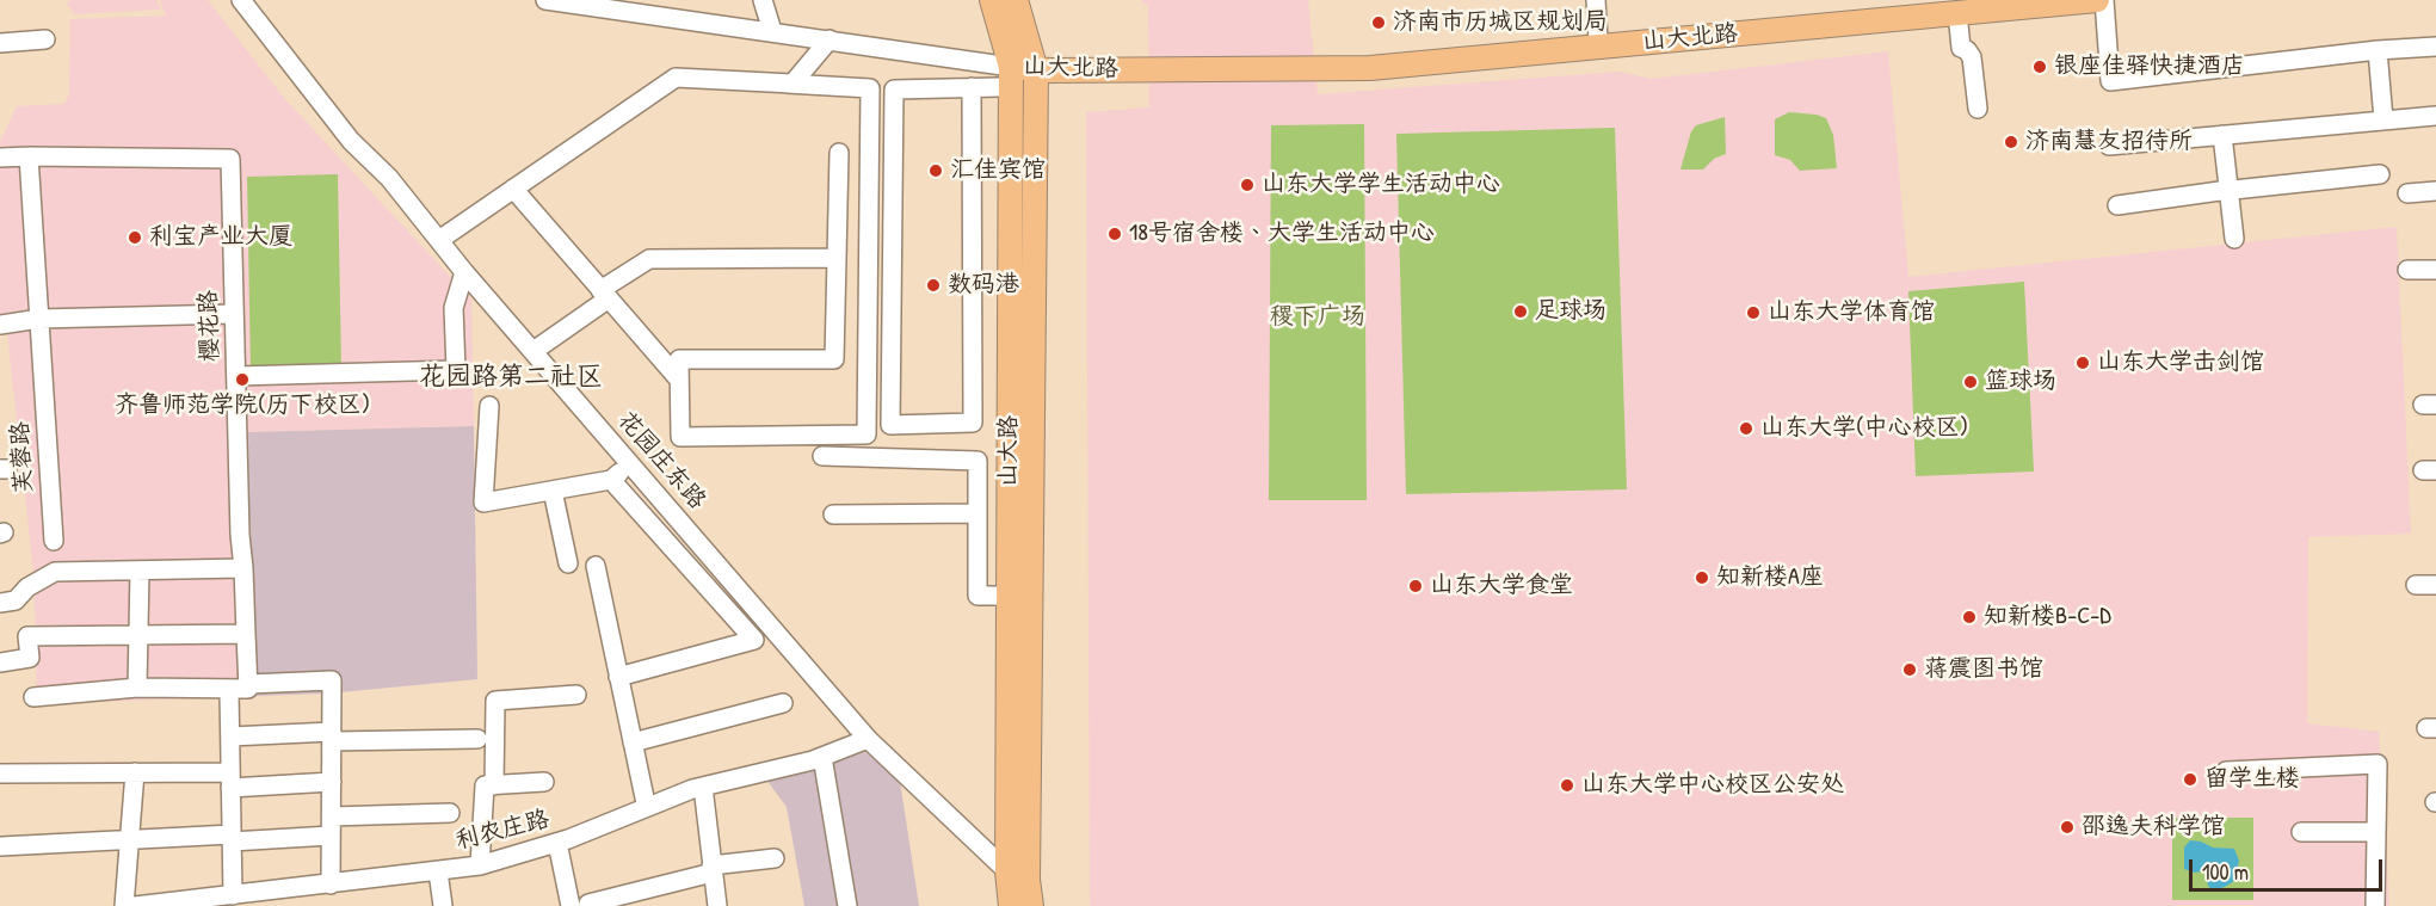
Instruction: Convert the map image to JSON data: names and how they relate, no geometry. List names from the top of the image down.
{
  "streets": {
    "main road": ["山大北路", "山大路"],
    "street": [
      "樱花路",
      "芙蓉路",
      "花园庄东路",
      "利农庄路"
    ]
  },
  "crossings": [
    ["山大北路", "山大路"],
    ["樱花路", "芙蓉路"],
    ["山大路", "花园庄东路"],
    ["花园庄东路", "利农庄路"]
  ],
  "districts": ["花园路第二社区"],
  "parks": ["稷下广场"],
  "places": [
    "济南市历城区规划局",
    "银座佳驿快捷酒店",
    "济南慧友招待所",
    "汇佳宾馆",
    "山东大学学生活动中心",
    "18号宿舍楼、大学生活动中心",
    "利宝产业大厦",
    "数码港",
    "足球场",
    "山东大学体育馆",
    "山东大学击剑馆",
    "齐鲁师范学院(历下校区)",
    "篮球场",
    "山东大学(中心校区)",
    "知新楼A座",
    "山东大学食堂",
    "知新楼B-C-D",
    "蒋震图书馆",
    "留学生楼",
    "山东大学中心校区公安处",
    "邵逸夫科学馆"
  ],
  "scale_bar": "100 m"
}
